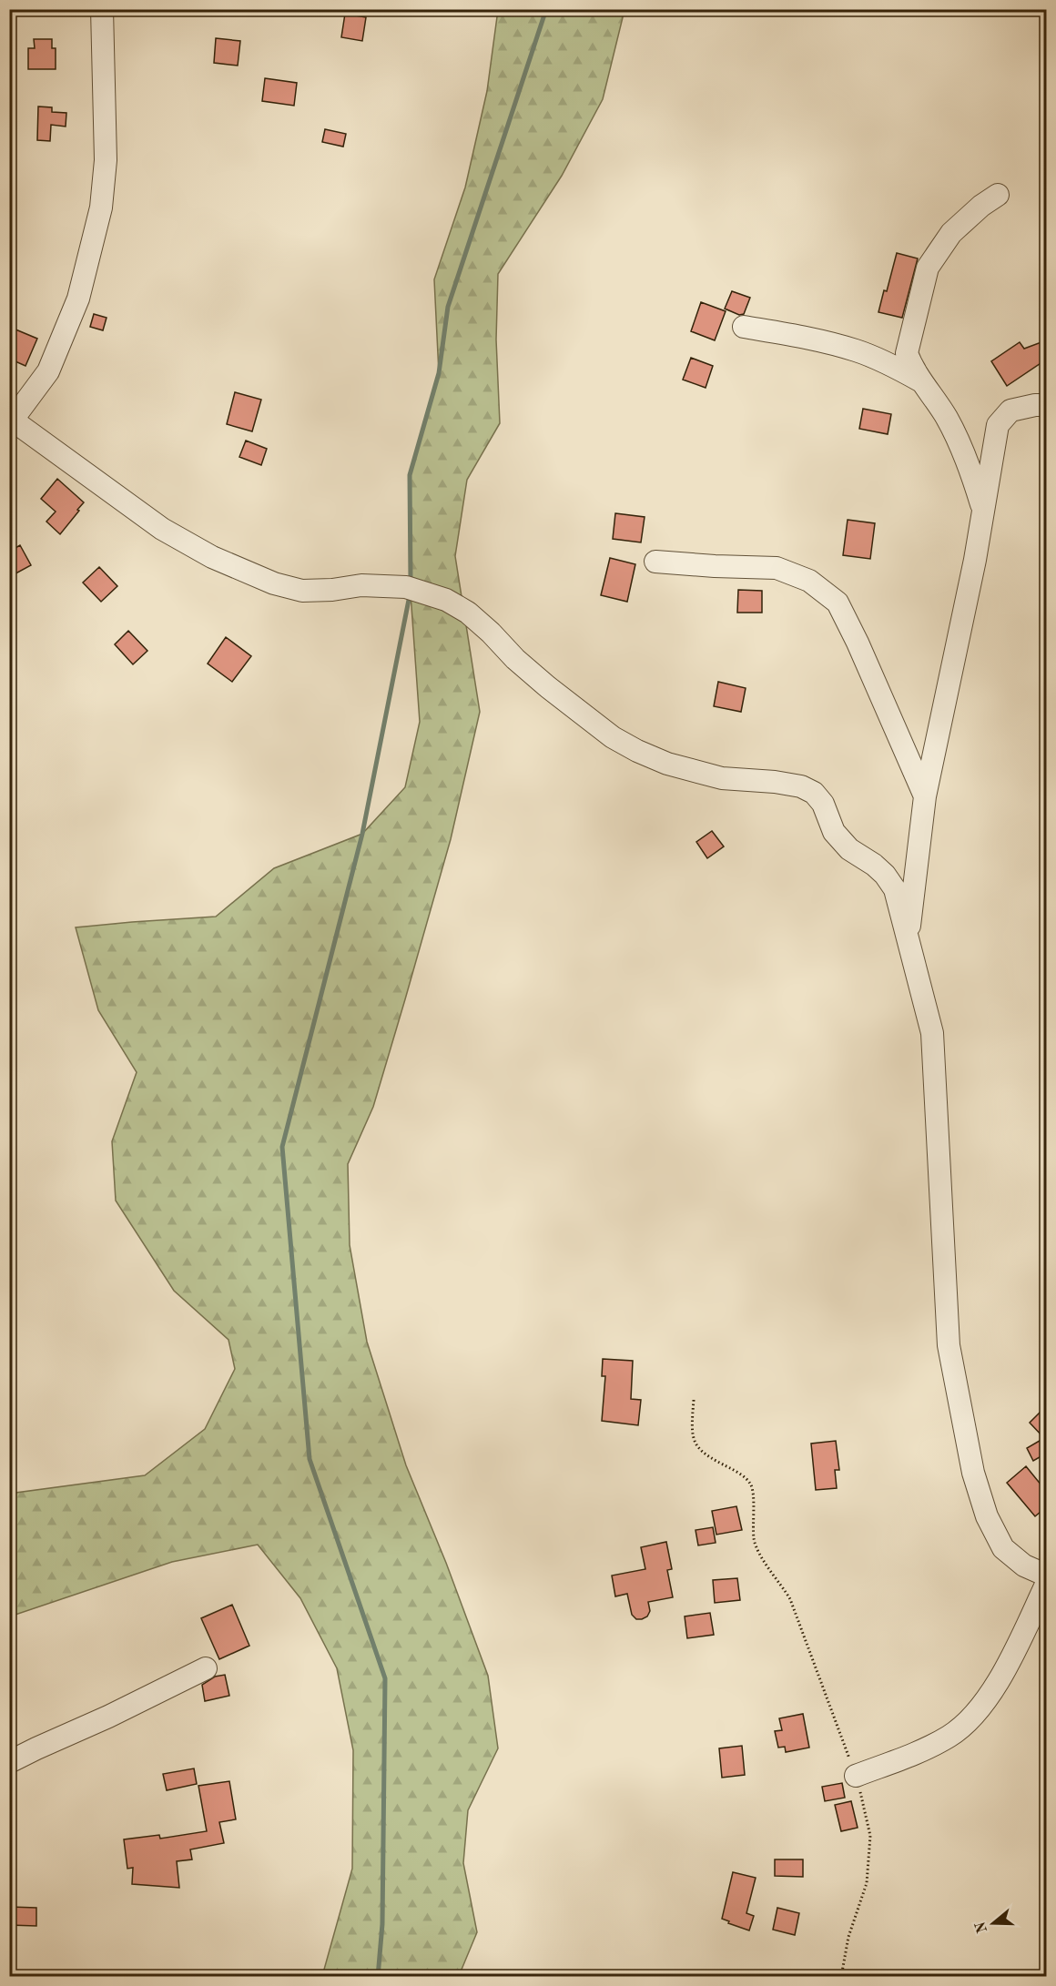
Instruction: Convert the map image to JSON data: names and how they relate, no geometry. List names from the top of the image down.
{
  "north": "left"
}
